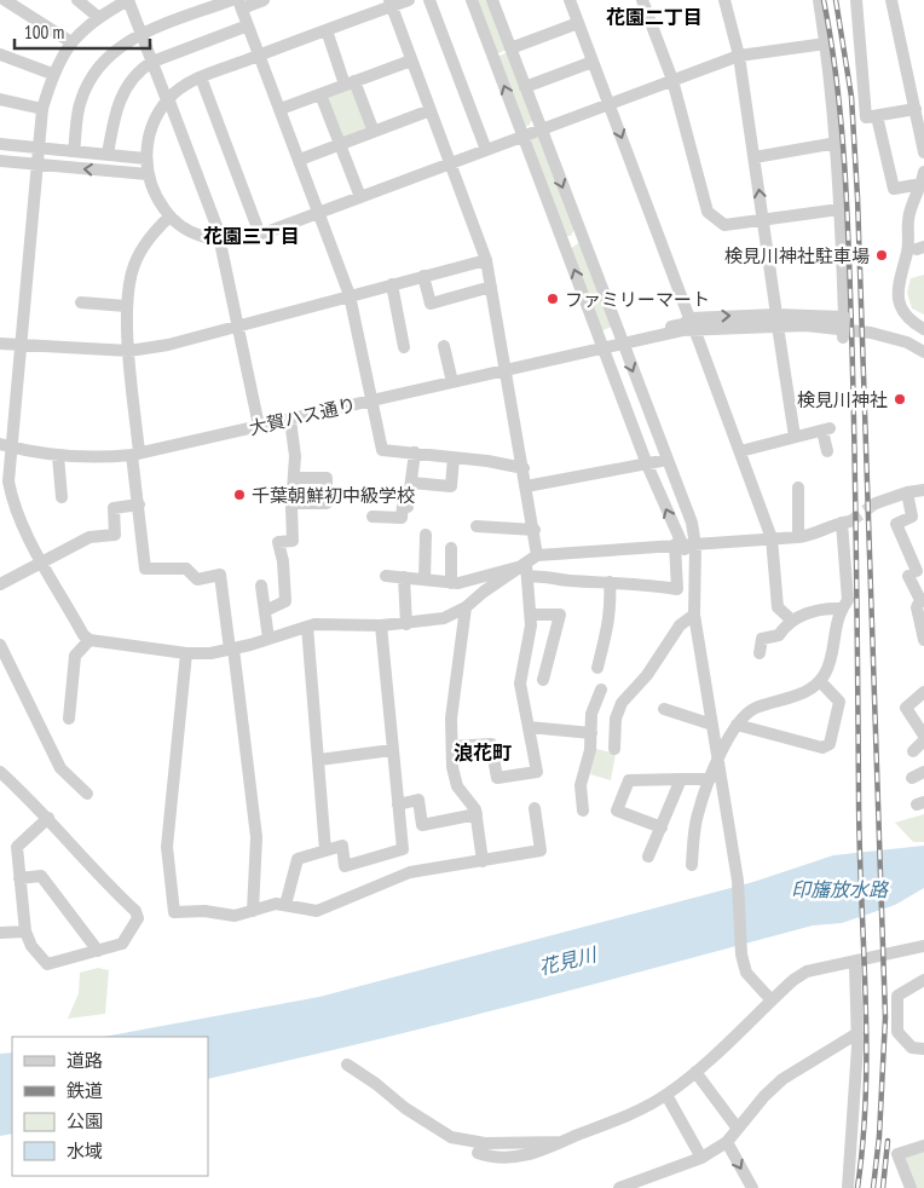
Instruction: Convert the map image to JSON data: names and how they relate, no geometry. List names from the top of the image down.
{
  "streets": {
    "street": ["大賀ハス通り"]
  },
  "districts": ["花園二丁目", "花園三丁目", "浪花町"],
  "water": ["印旛放水路", "花見川"],
  "places": [
    "検見川神社駐車場",
    "ファミリーマート",
    "検見川神社",
    "千葉朝鮮初中級学校"
  ],
  "legend": [
    "道路",
    "鉄道",
    "公園",
    "水域"
  ],
  "scale_bar": "100 m"
}
